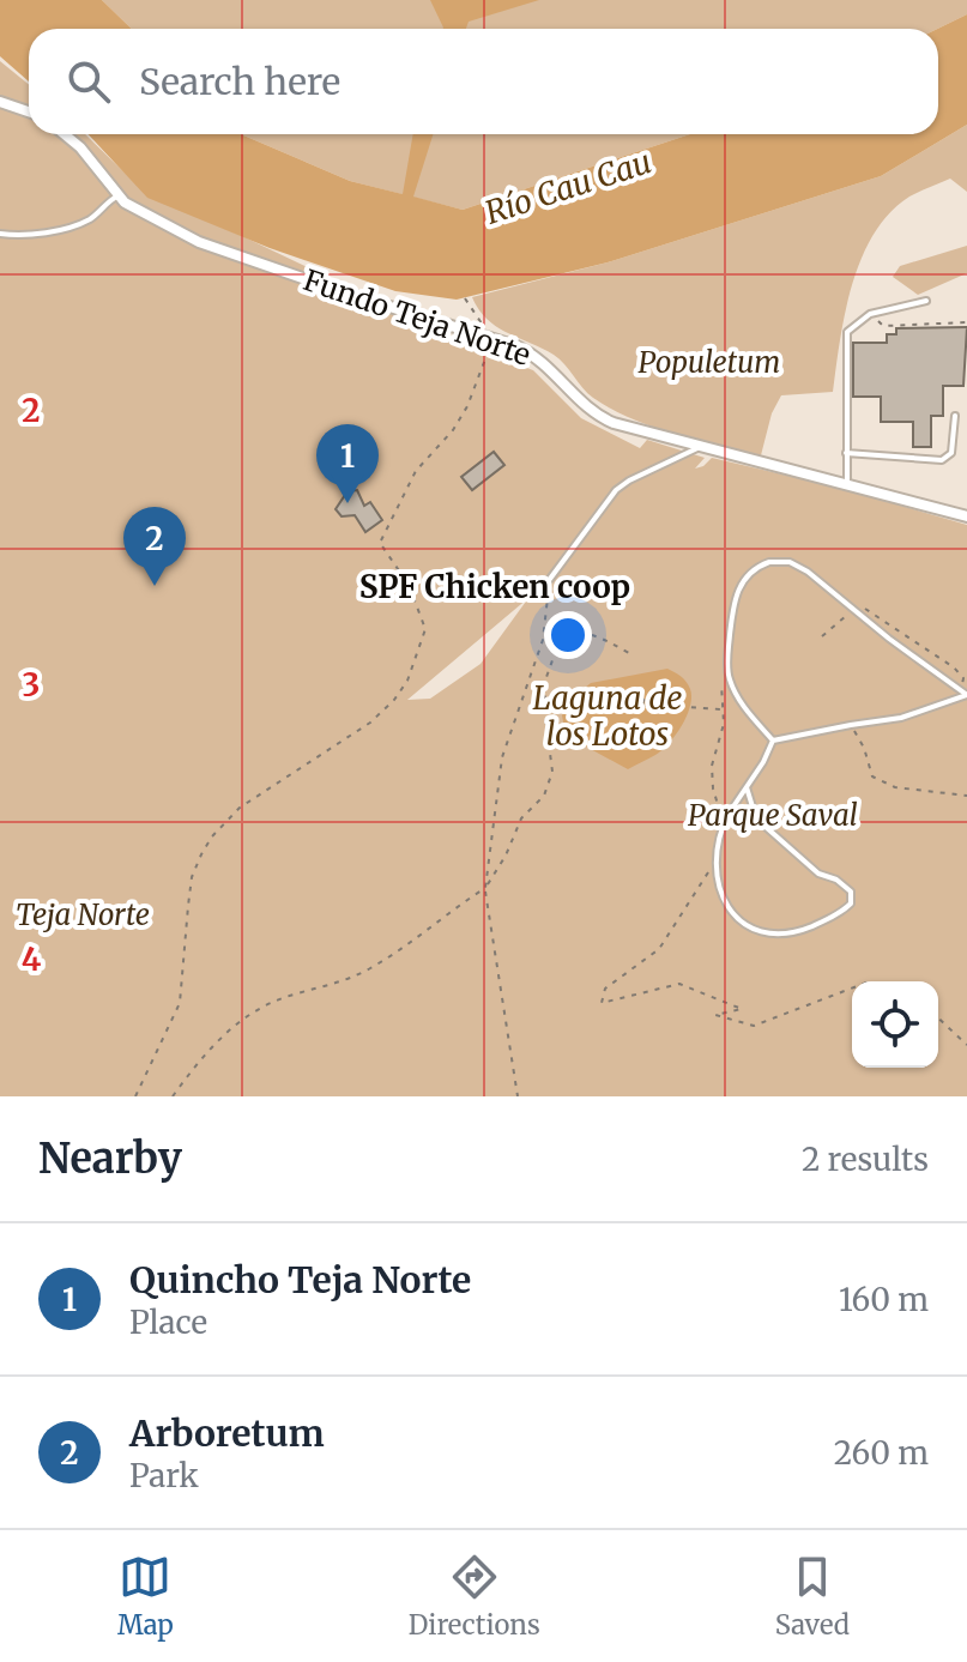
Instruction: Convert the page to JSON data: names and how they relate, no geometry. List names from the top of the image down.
{
  "streets": {
    "street": ["Fundo Teja Norte"]
  },
  "districts": ["SPF Chicken coop"],
  "water": ["Río Cau Cau", "Laguna de los Lotos"],
  "parks": ["Populetum", "Parque Saval", "Teja Norte"],
  "page": {
    "search": "Search here",
    "pins": ["1", "2"],
    "heading": ["Nearby", "2 results"],
    "list": [
      {
        "mark": "1",
        "name": "Quincho Teja Norte",
        "note": "Place",
        "value": "160 m"
      },
      {
        "mark": "2",
        "name": "Arboretum",
        "note": "Park",
        "value": "260 m"
      }
    ],
    "nav": ["Map", "Directions", "Saved"]
  },
  "grid": {
    "rows": ["2", "3", "4"]
  }
}
